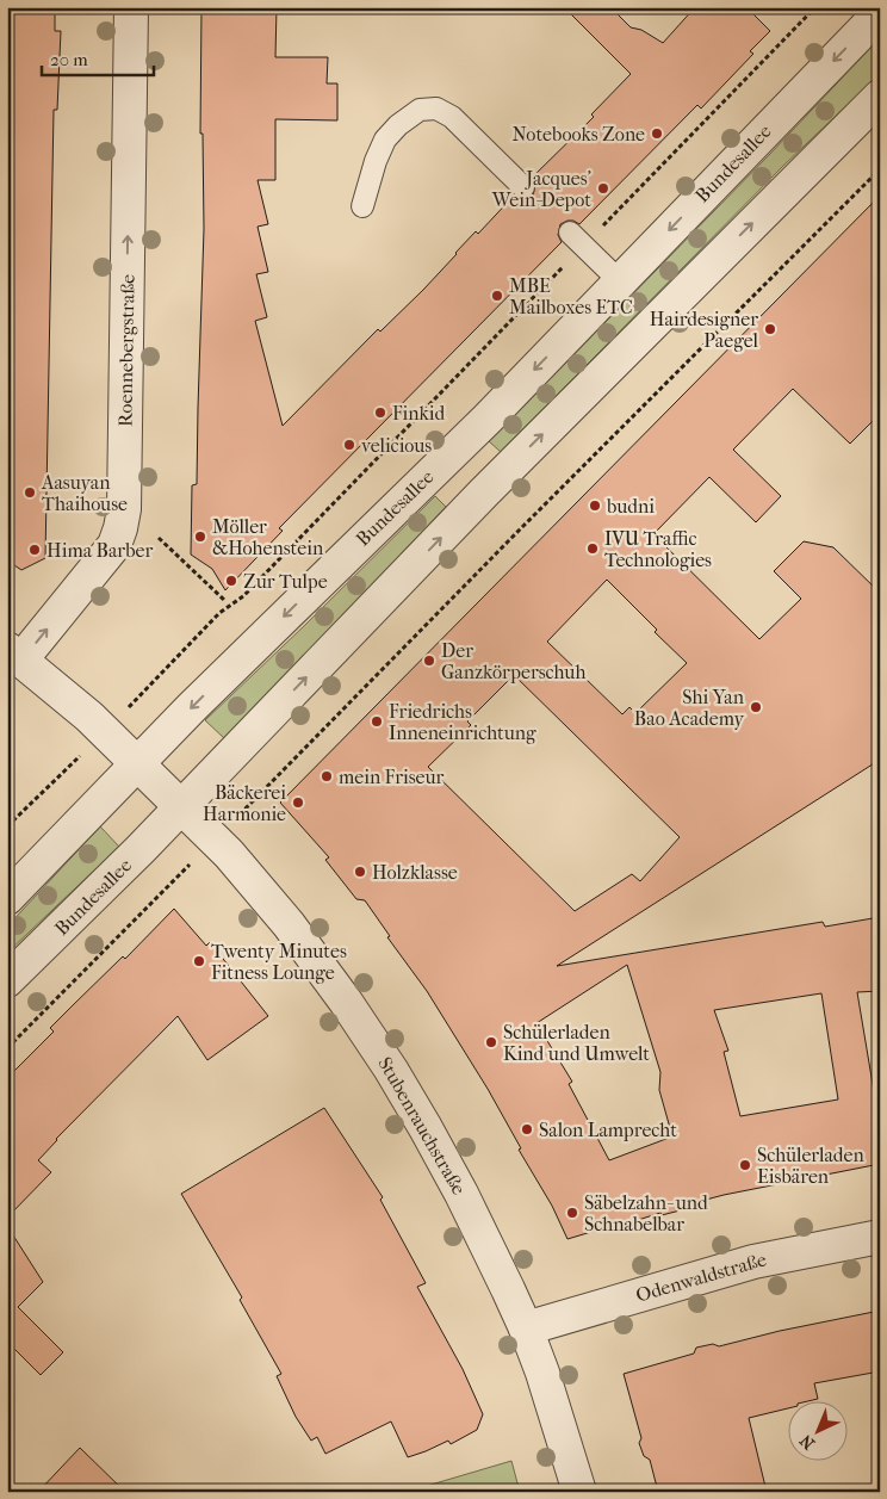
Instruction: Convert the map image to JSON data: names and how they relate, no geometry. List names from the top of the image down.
{
  "streets": {
    "street": [
      "Bundesallee",
      "Roennebergstraße",
      "Stubenrauchstraße",
      "Odenwaldstraße"
    ]
  },
  "crossings": [
    ["Bundesallee", "Stubenrauchstraße"],
    ["Roennebergstraße", "Stubenrauchstraße"],
    ["Stubenrauchstraße", "Odenwaldstraße"]
  ],
  "one_way": ["Roennebergstraße"],
  "places": [
    "Notebooks Zone",
    "Jacques' Wein-Depot",
    "MBE Mailboxes ETC",
    "Hairdesigner Paegel",
    "Finkid",
    "velicious",
    "Aasuyan Thaihouse",
    "budni",
    "Möller &Hohenstein",
    "IVU Traffic Technologies",
    "Hima Barber",
    "Zur Tulpe",
    "Der Ganzkörperschuh",
    "Shi Yan Bao Academy",
    "Friedrichs Inneneinrichtung",
    "mein Friseur",
    "Bäckerei Harmonie",
    "Holzklasse",
    "Twenty Minutes Fitness Lounge",
    "Schülerladen Kind und Umwelt",
    "Salon Lamprecht",
    "Schülerladen Eisbären",
    "Säbelzahn- und Schnabelbar"
  ],
  "scale_bar": "20 m",
  "north": "bottom left"
}
